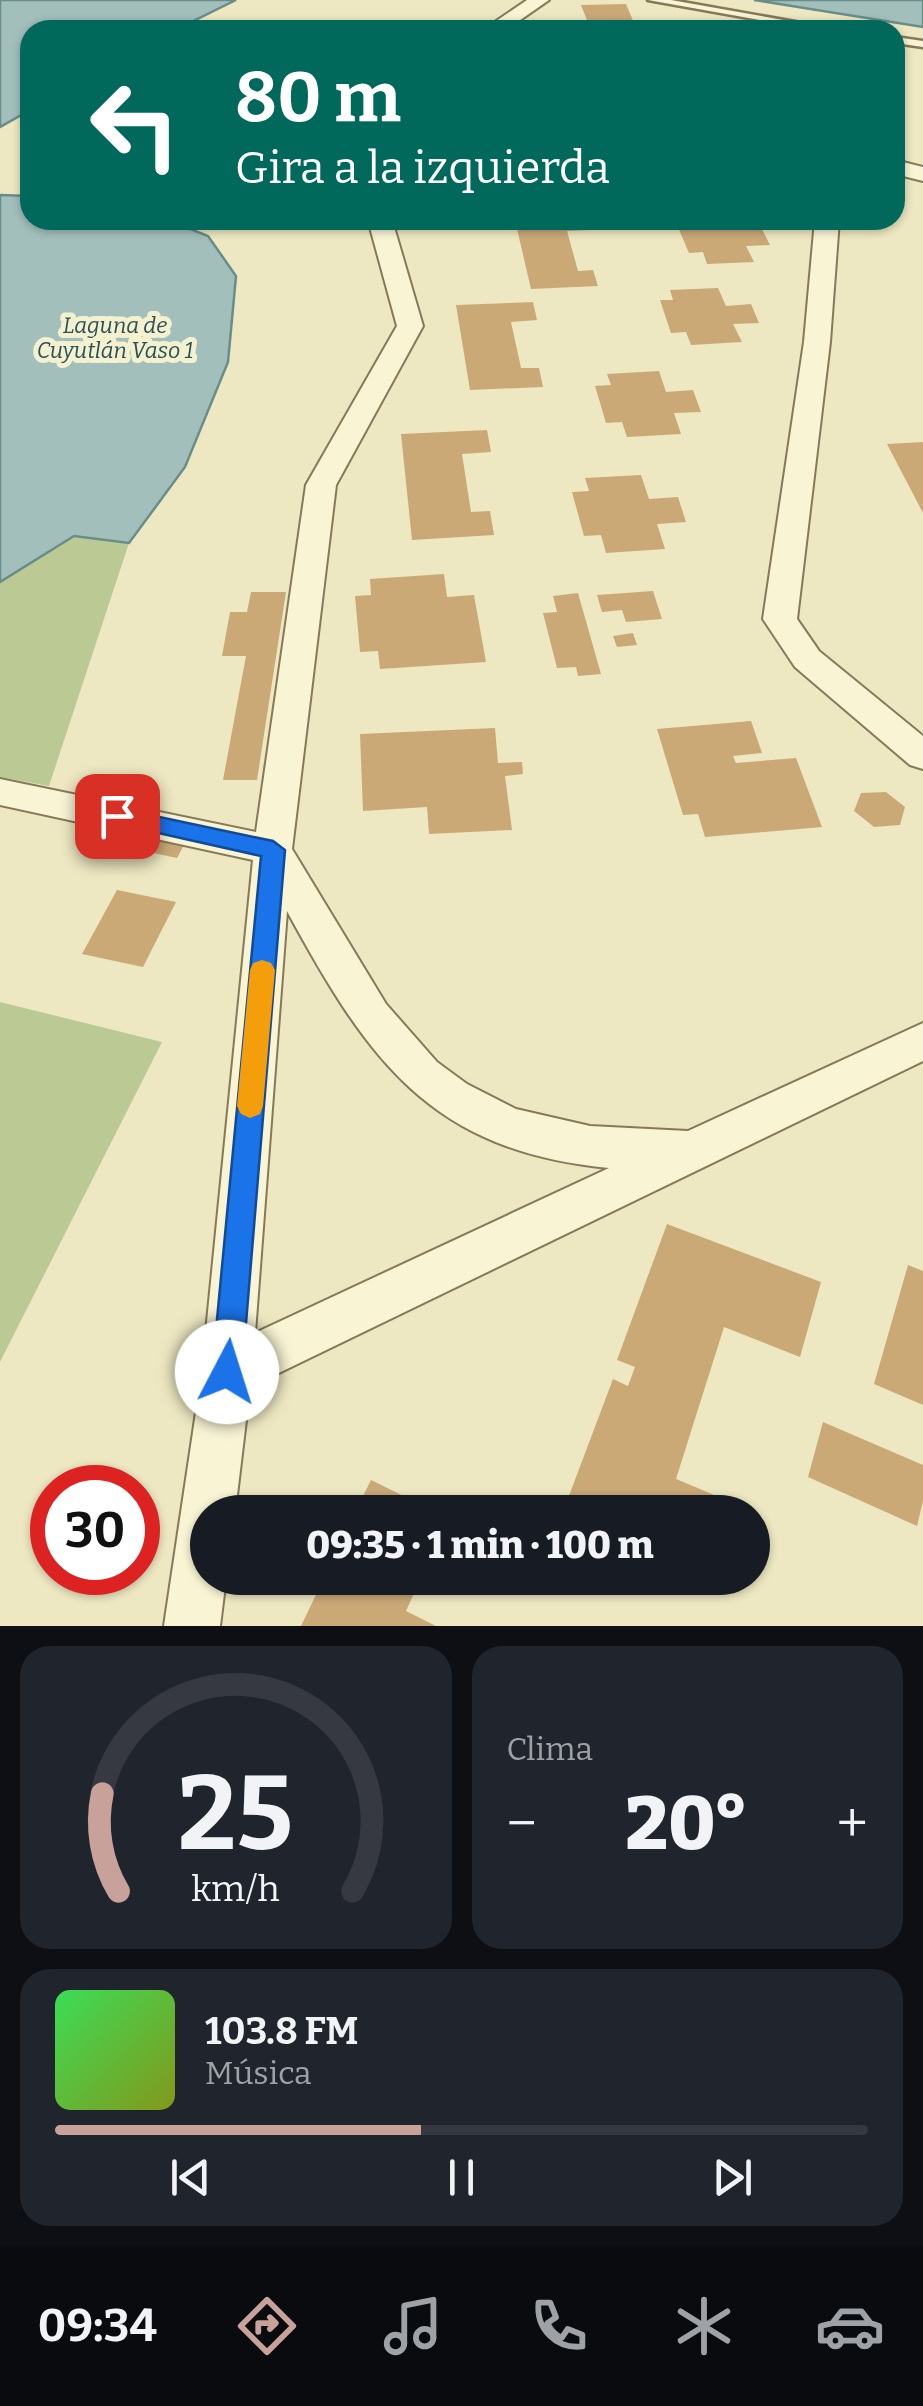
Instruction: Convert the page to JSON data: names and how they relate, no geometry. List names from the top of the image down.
{
  "water": ["Laguna de Cuyutlán Vaso 1"],
  "page": {
    "turn": ["80 m", "Gira a la izquierda"],
    "limit": "30",
    "trip": "09:35 · 1 min · 100 m",
    "tile": "Clima",
    "heat": ["−", "20°", "+"],
    "song": ["103.8 FM", "Música"],
    "tabs": "09:34",
    "gauge": ["25", "km/h"]
  }
}
